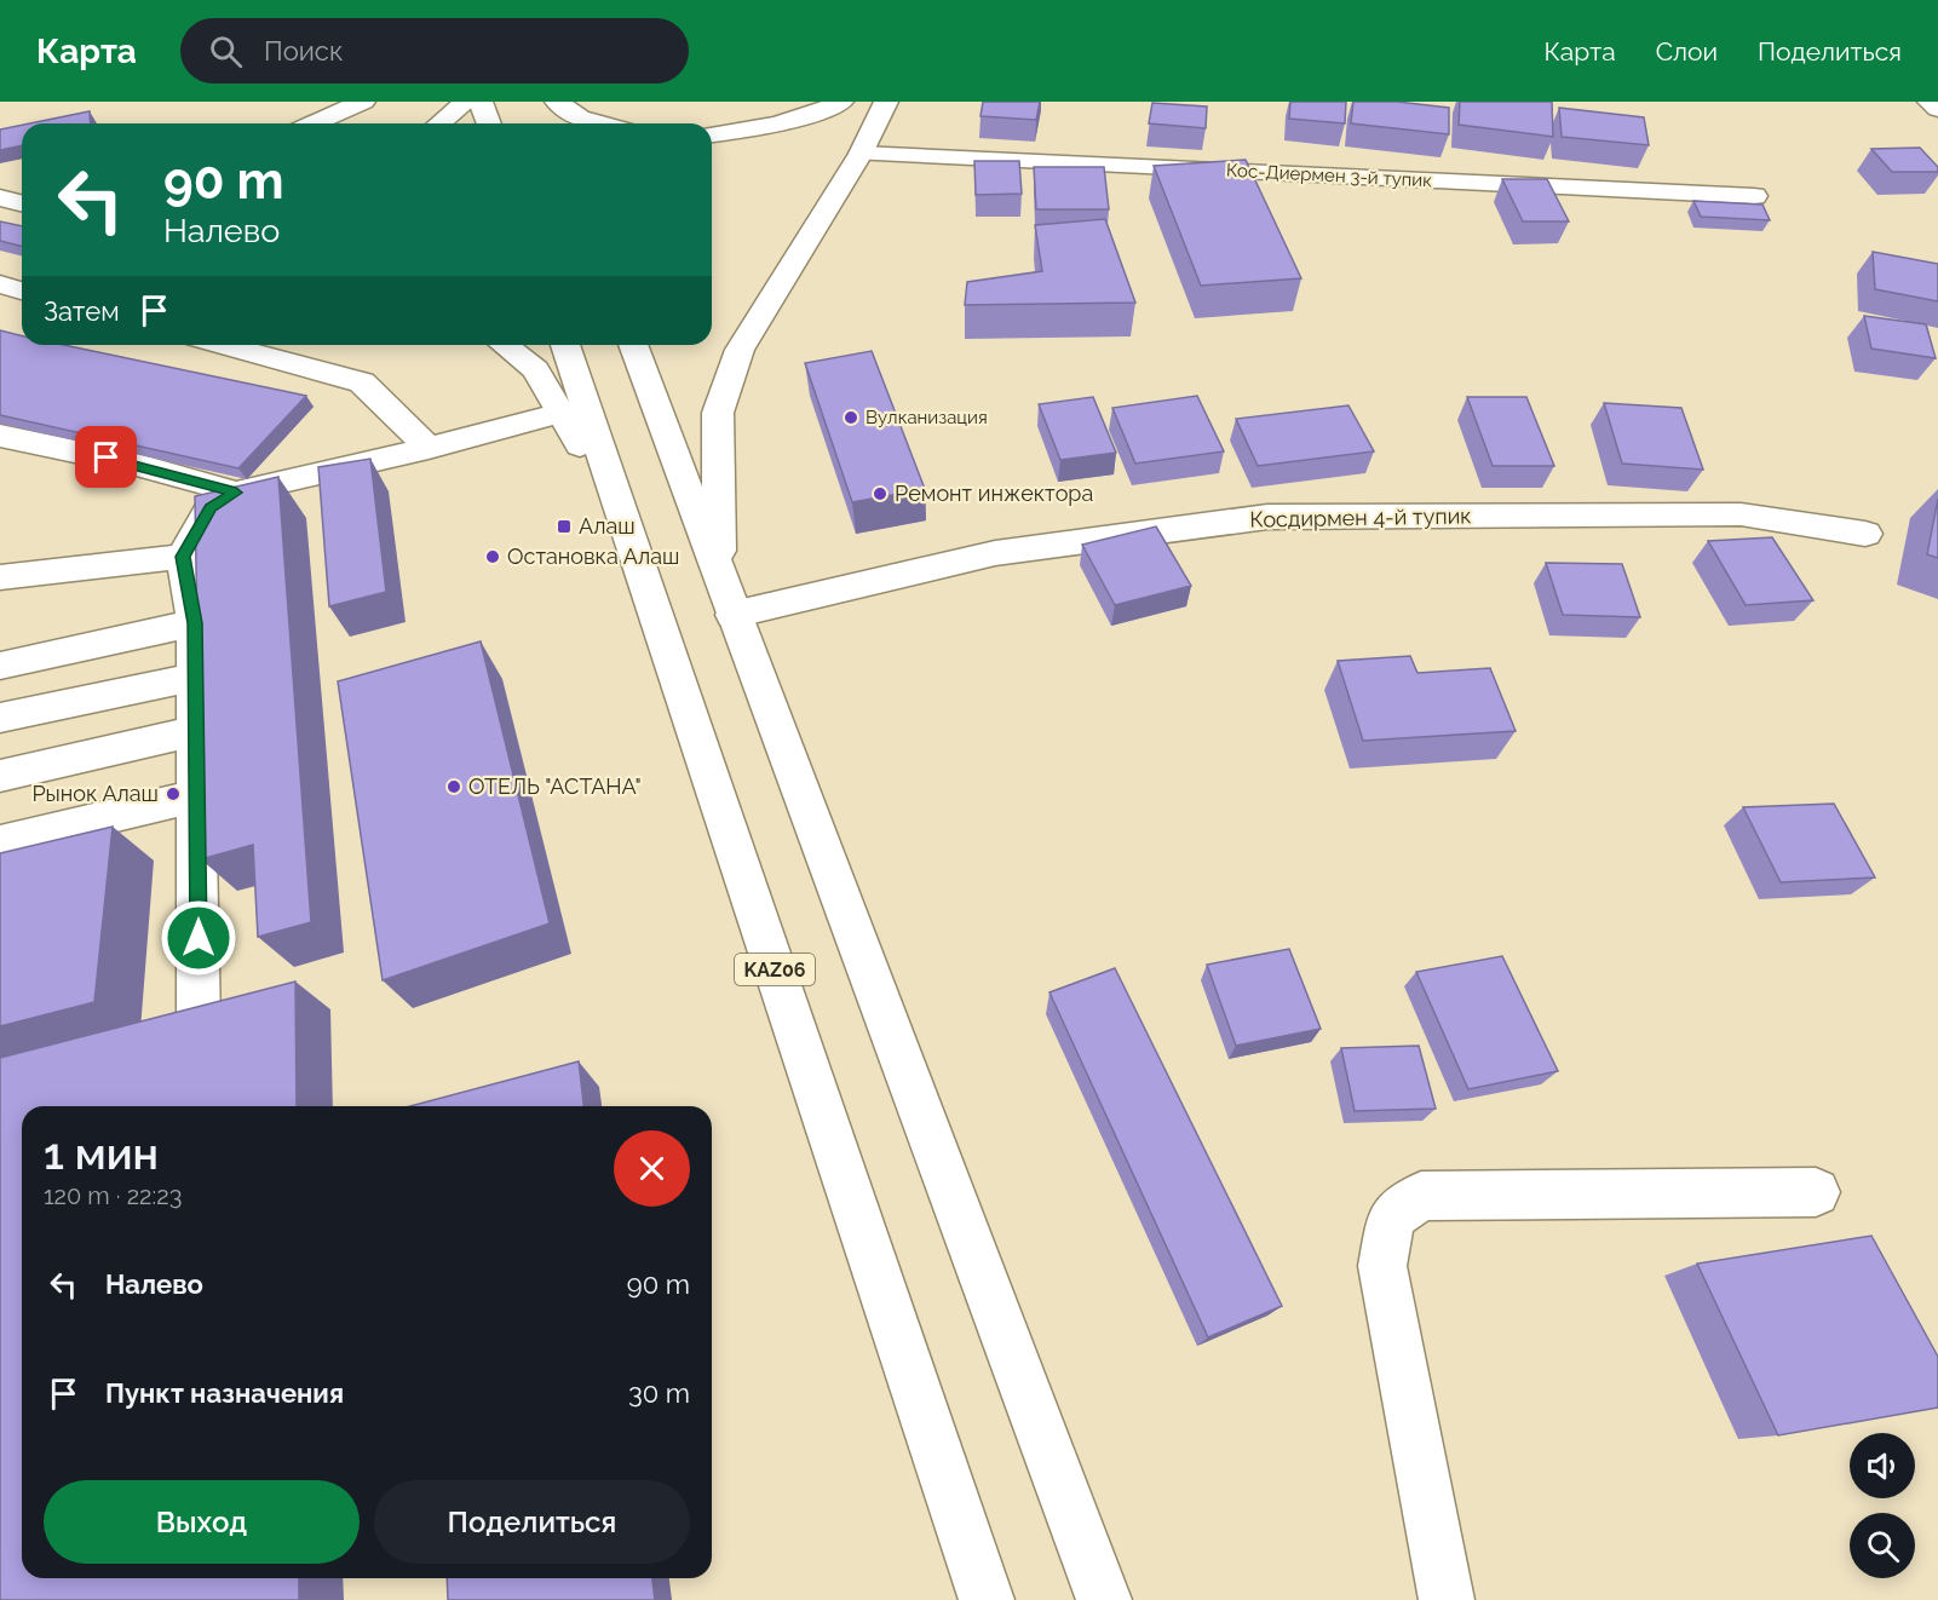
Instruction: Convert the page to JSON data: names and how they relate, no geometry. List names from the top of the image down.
{
  "streets": {
    "main road": ["Кос-Диермен 3-й тупик", "Косдирмен 4-й тупик", "KАZ06"]
  },
  "places": {
    "other": [
      "Вулканизация",
      "Ремонт инжектора",
      "Остановка Алаш",
      "ОТЕЛЬ \"АСТАНА\"",
      "Рынок Алаш"
    ],
    "transit": ["Алаш"]
  },
  "page": {
    "header": "Карта",
    "search": "Поиск",
    "nav": ["Карта", "Слои", "Поделиться"],
    "turn": ["90 m", "Налево"],
    "then": "Затем",
    "heading": ["1 мин", "120 m · 22:23"],
    "list": [
      {
        "name": "Налево",
        "value": "90 m"
      },
      {
        "name": "Пункт назначения",
        "value": "30 m"
      }
    ],
    "buttons": ["Выход", "Поделиться"]
  }
}
